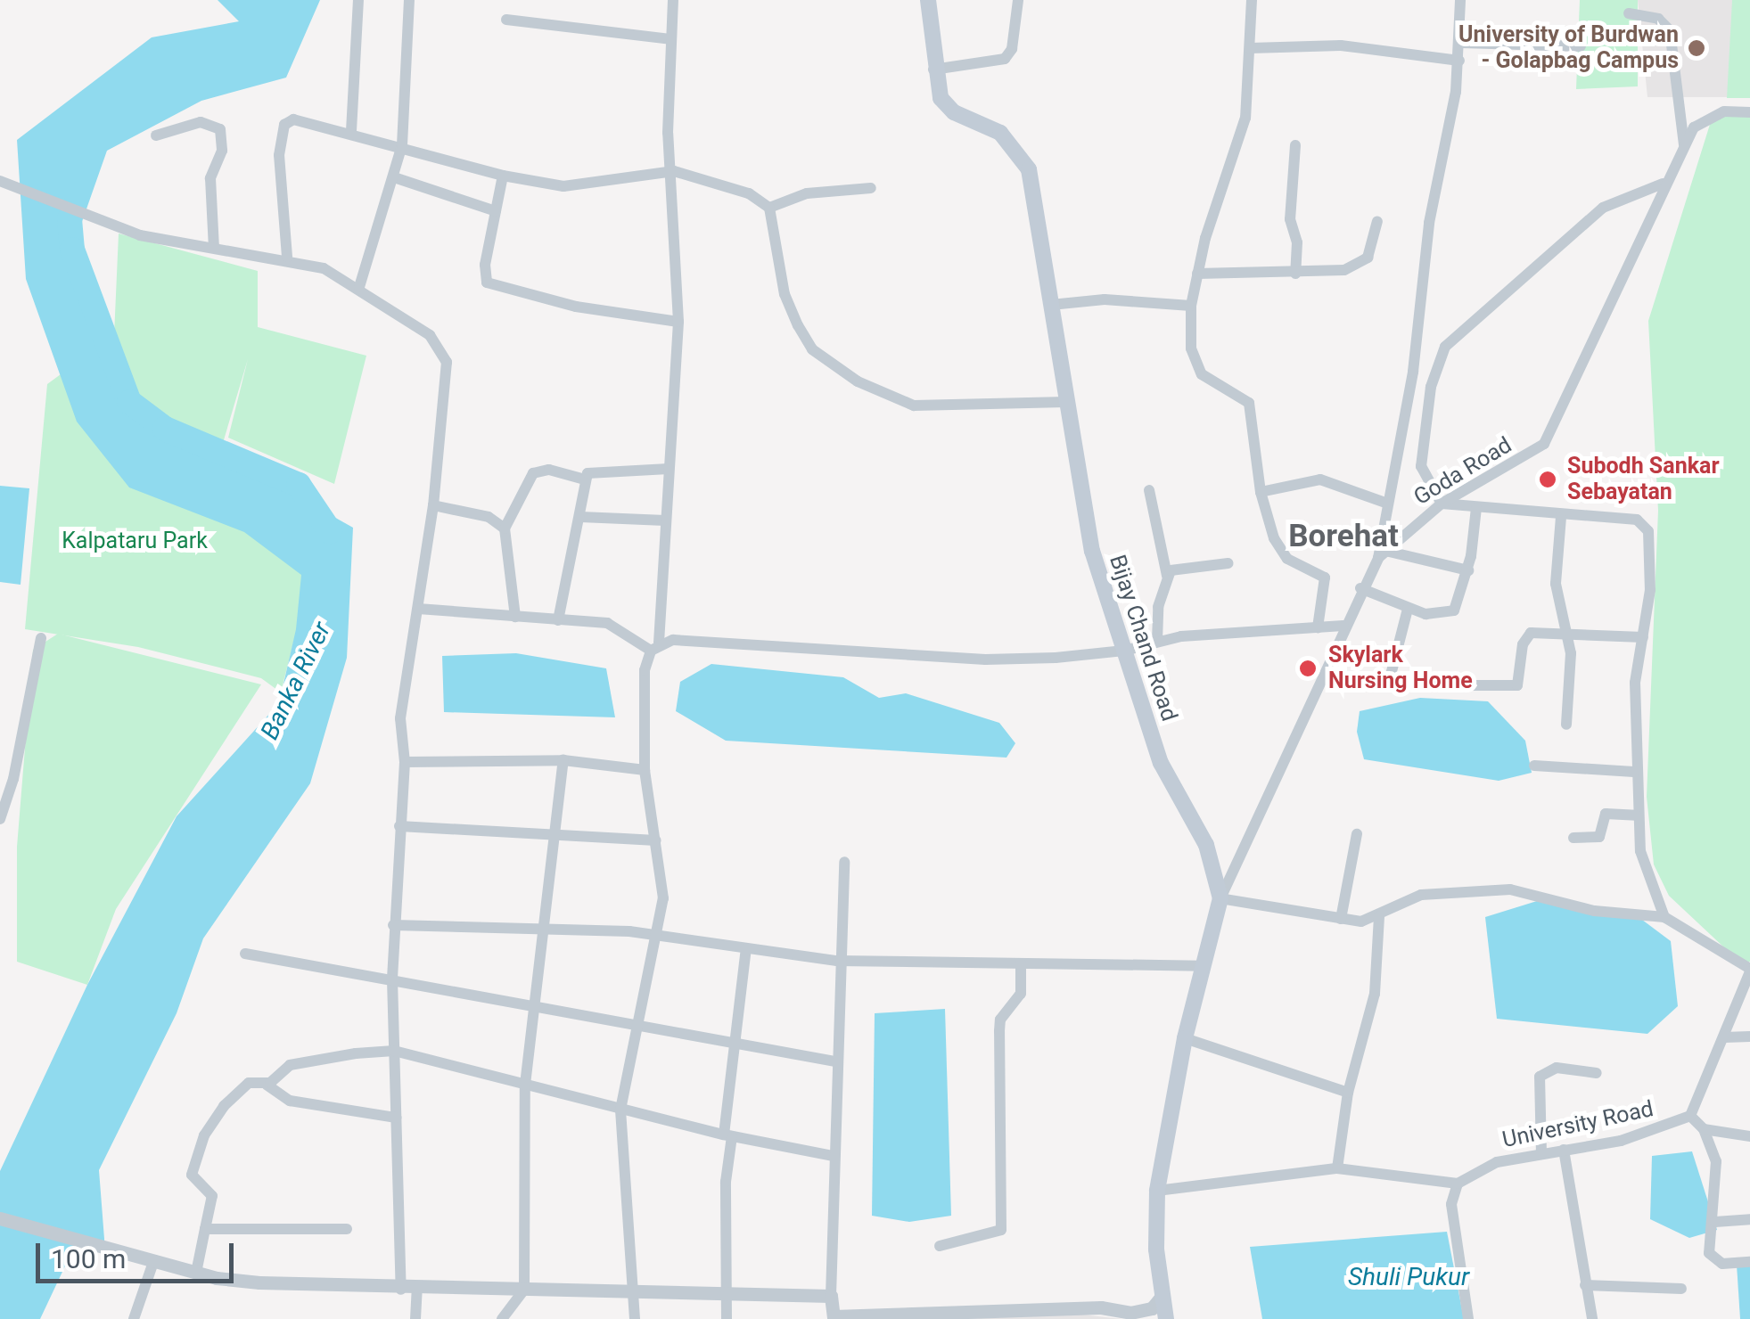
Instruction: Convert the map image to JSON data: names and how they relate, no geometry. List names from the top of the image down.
{
  "streets": {
    "main road": ["Bijay Chand Road"],
    "street": ["Goda Road", "University Road"]
  },
  "crossings": [
    ["Goda Road", "Bijay Chand Road"]
  ],
  "districts": ["Borehat"],
  "water": ["Banka River", "Shuli Pukur"],
  "parks": ["Kalpataru Park"],
  "places": ["University of Burdwan - Golapbag Campus", "Subodh Sankar Sebayatan", "Skylark Nursing Home"],
  "scale_bar": "100 m"
}
